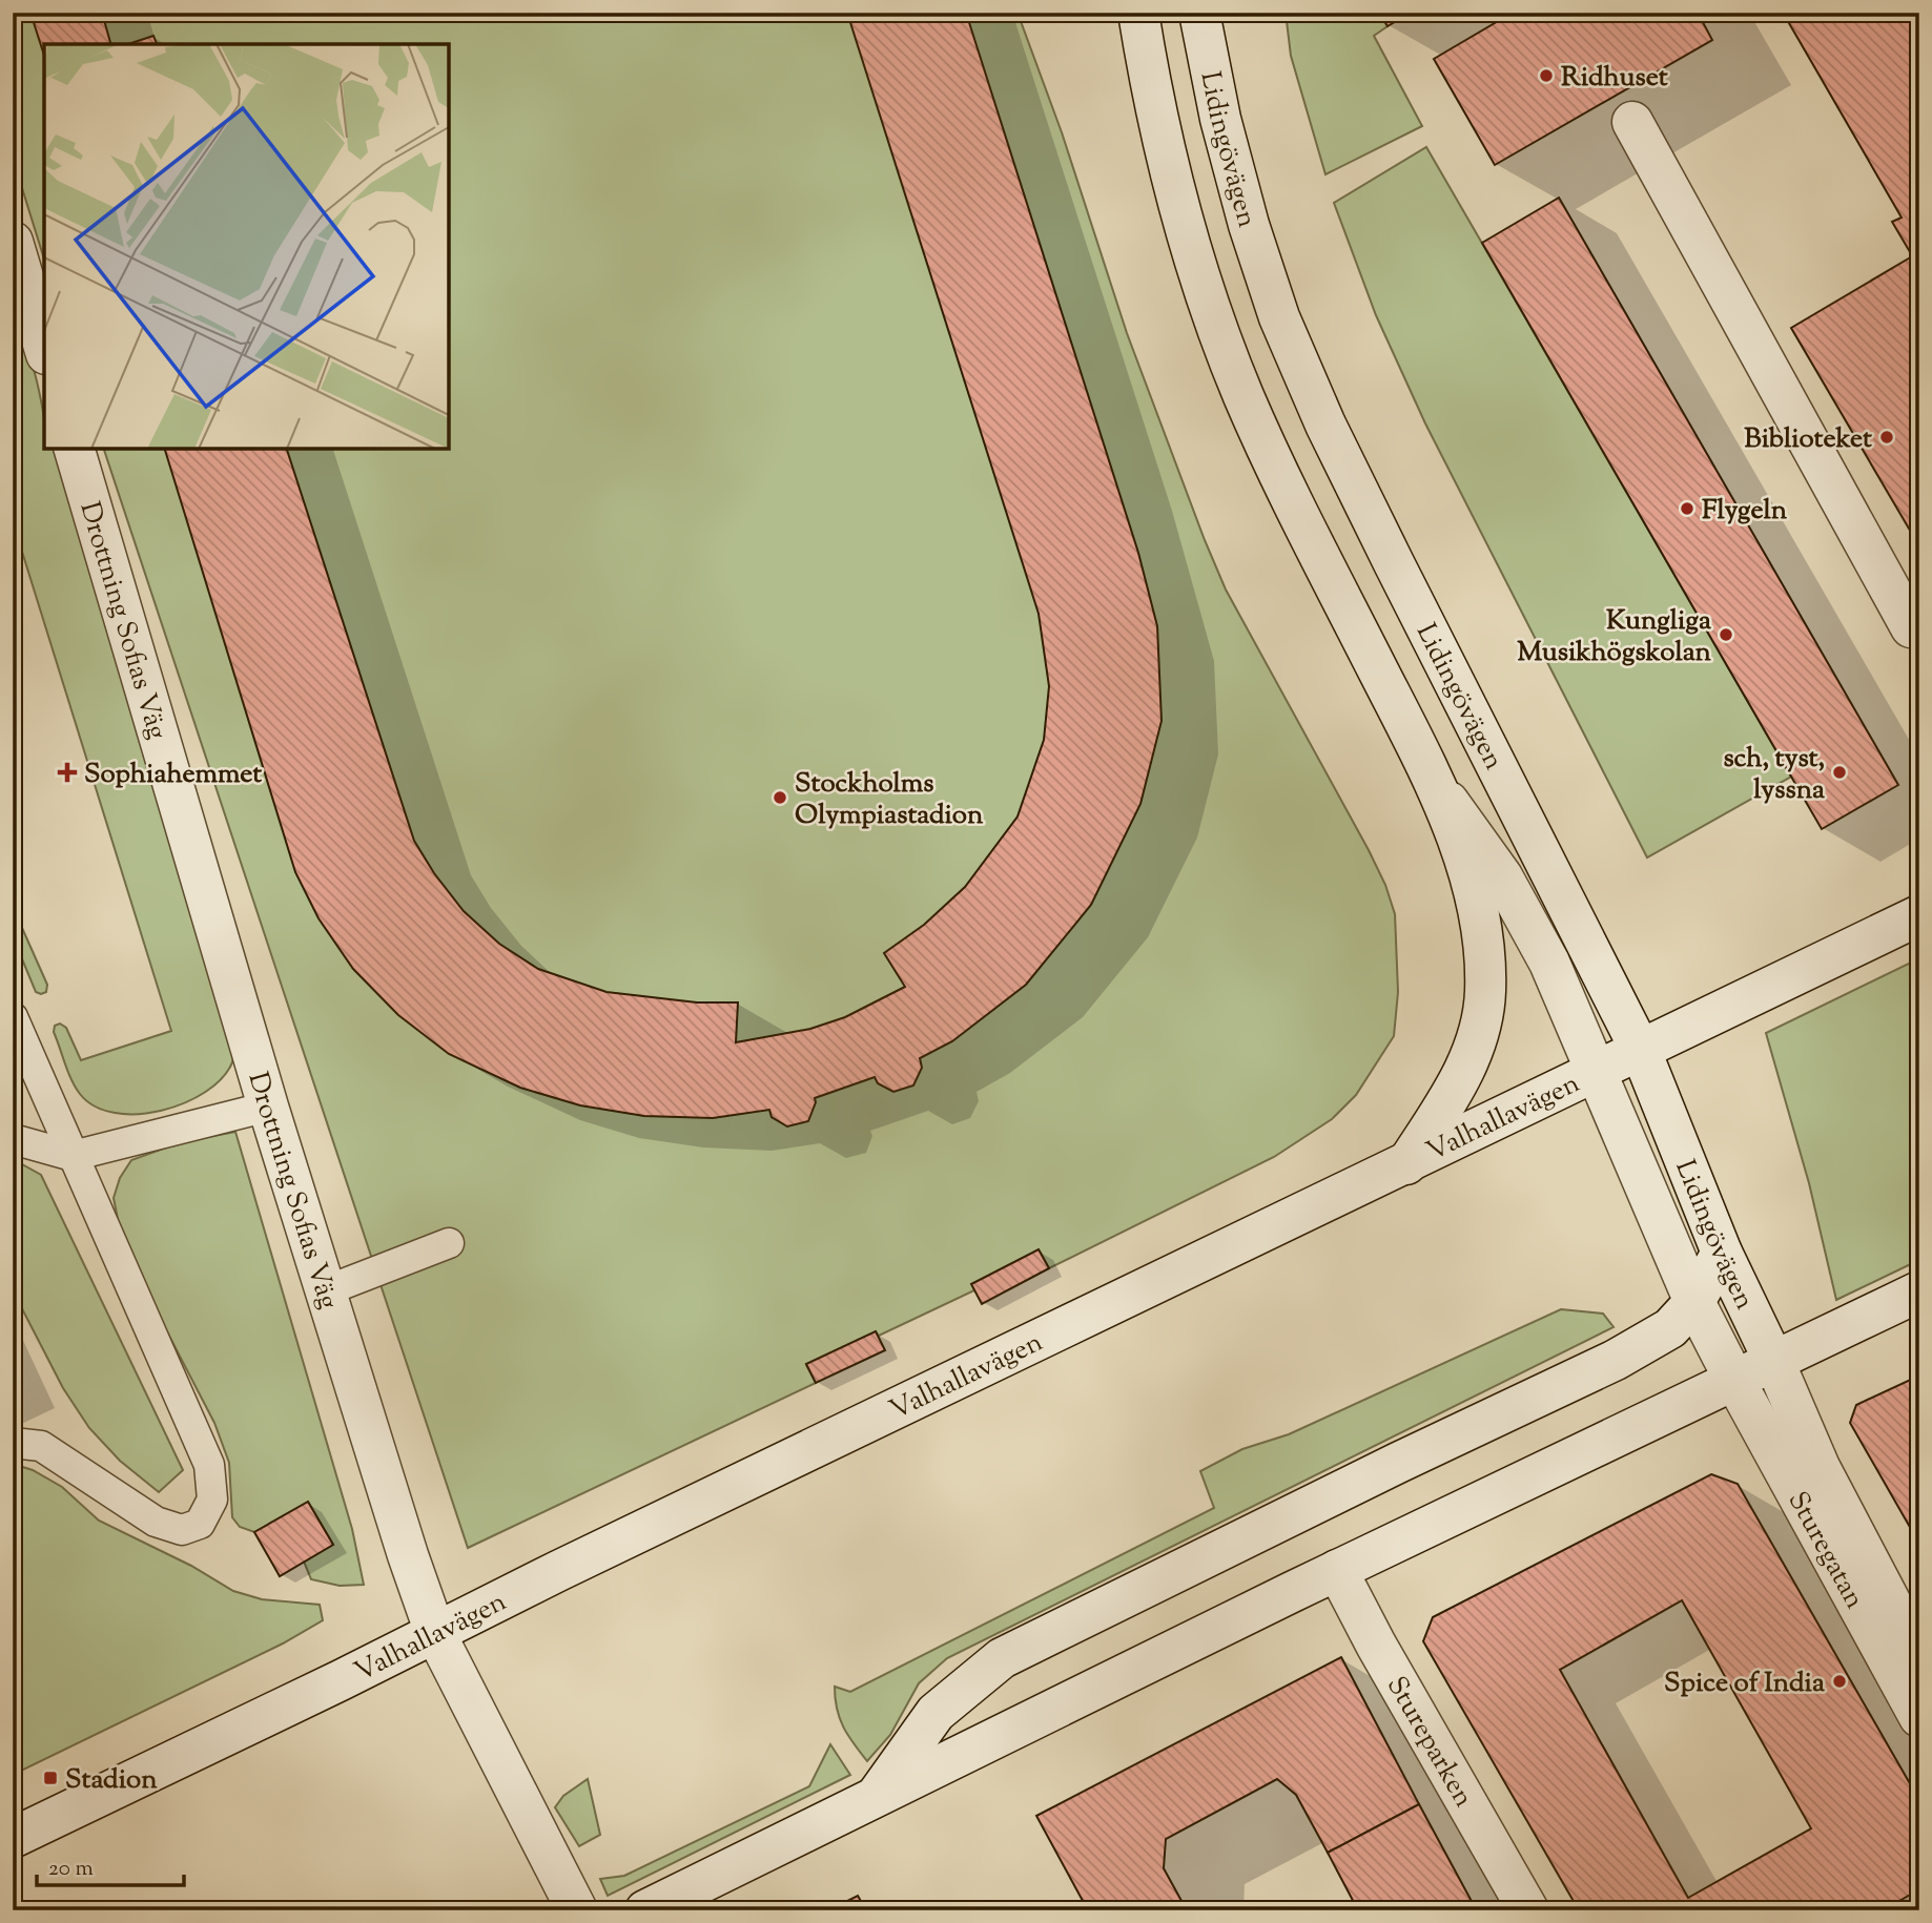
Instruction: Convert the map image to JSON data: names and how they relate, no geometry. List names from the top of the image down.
{
  "streets": {
    "main road": [
      "Lidingövägen",
      "Drottning Sofias Väg",
      "Valhallavägen",
      "Sturegatan",
      "Stureparken"
    ]
  },
  "crossings": [
    ["Lidingövägen", "Valhallavägen"],
    ["Lidingövägen", "Sturegatan"],
    ["Drottning Sofias Väg", "Valhallavägen"]
  ],
  "places": {
    "other": [
      "Ridhuset",
      "Biblioteket",
      "Flygeln",
      "Kungliga Musikhögskolan",
      "sch, tyst, lyssna",
      "Stockholms Olympiastadion",
      "Spice of India"
    ],
    "health": ["Sophiahemmet"],
    "transit": ["Stadion"]
  },
  "scale_bar": "20 m"
}
